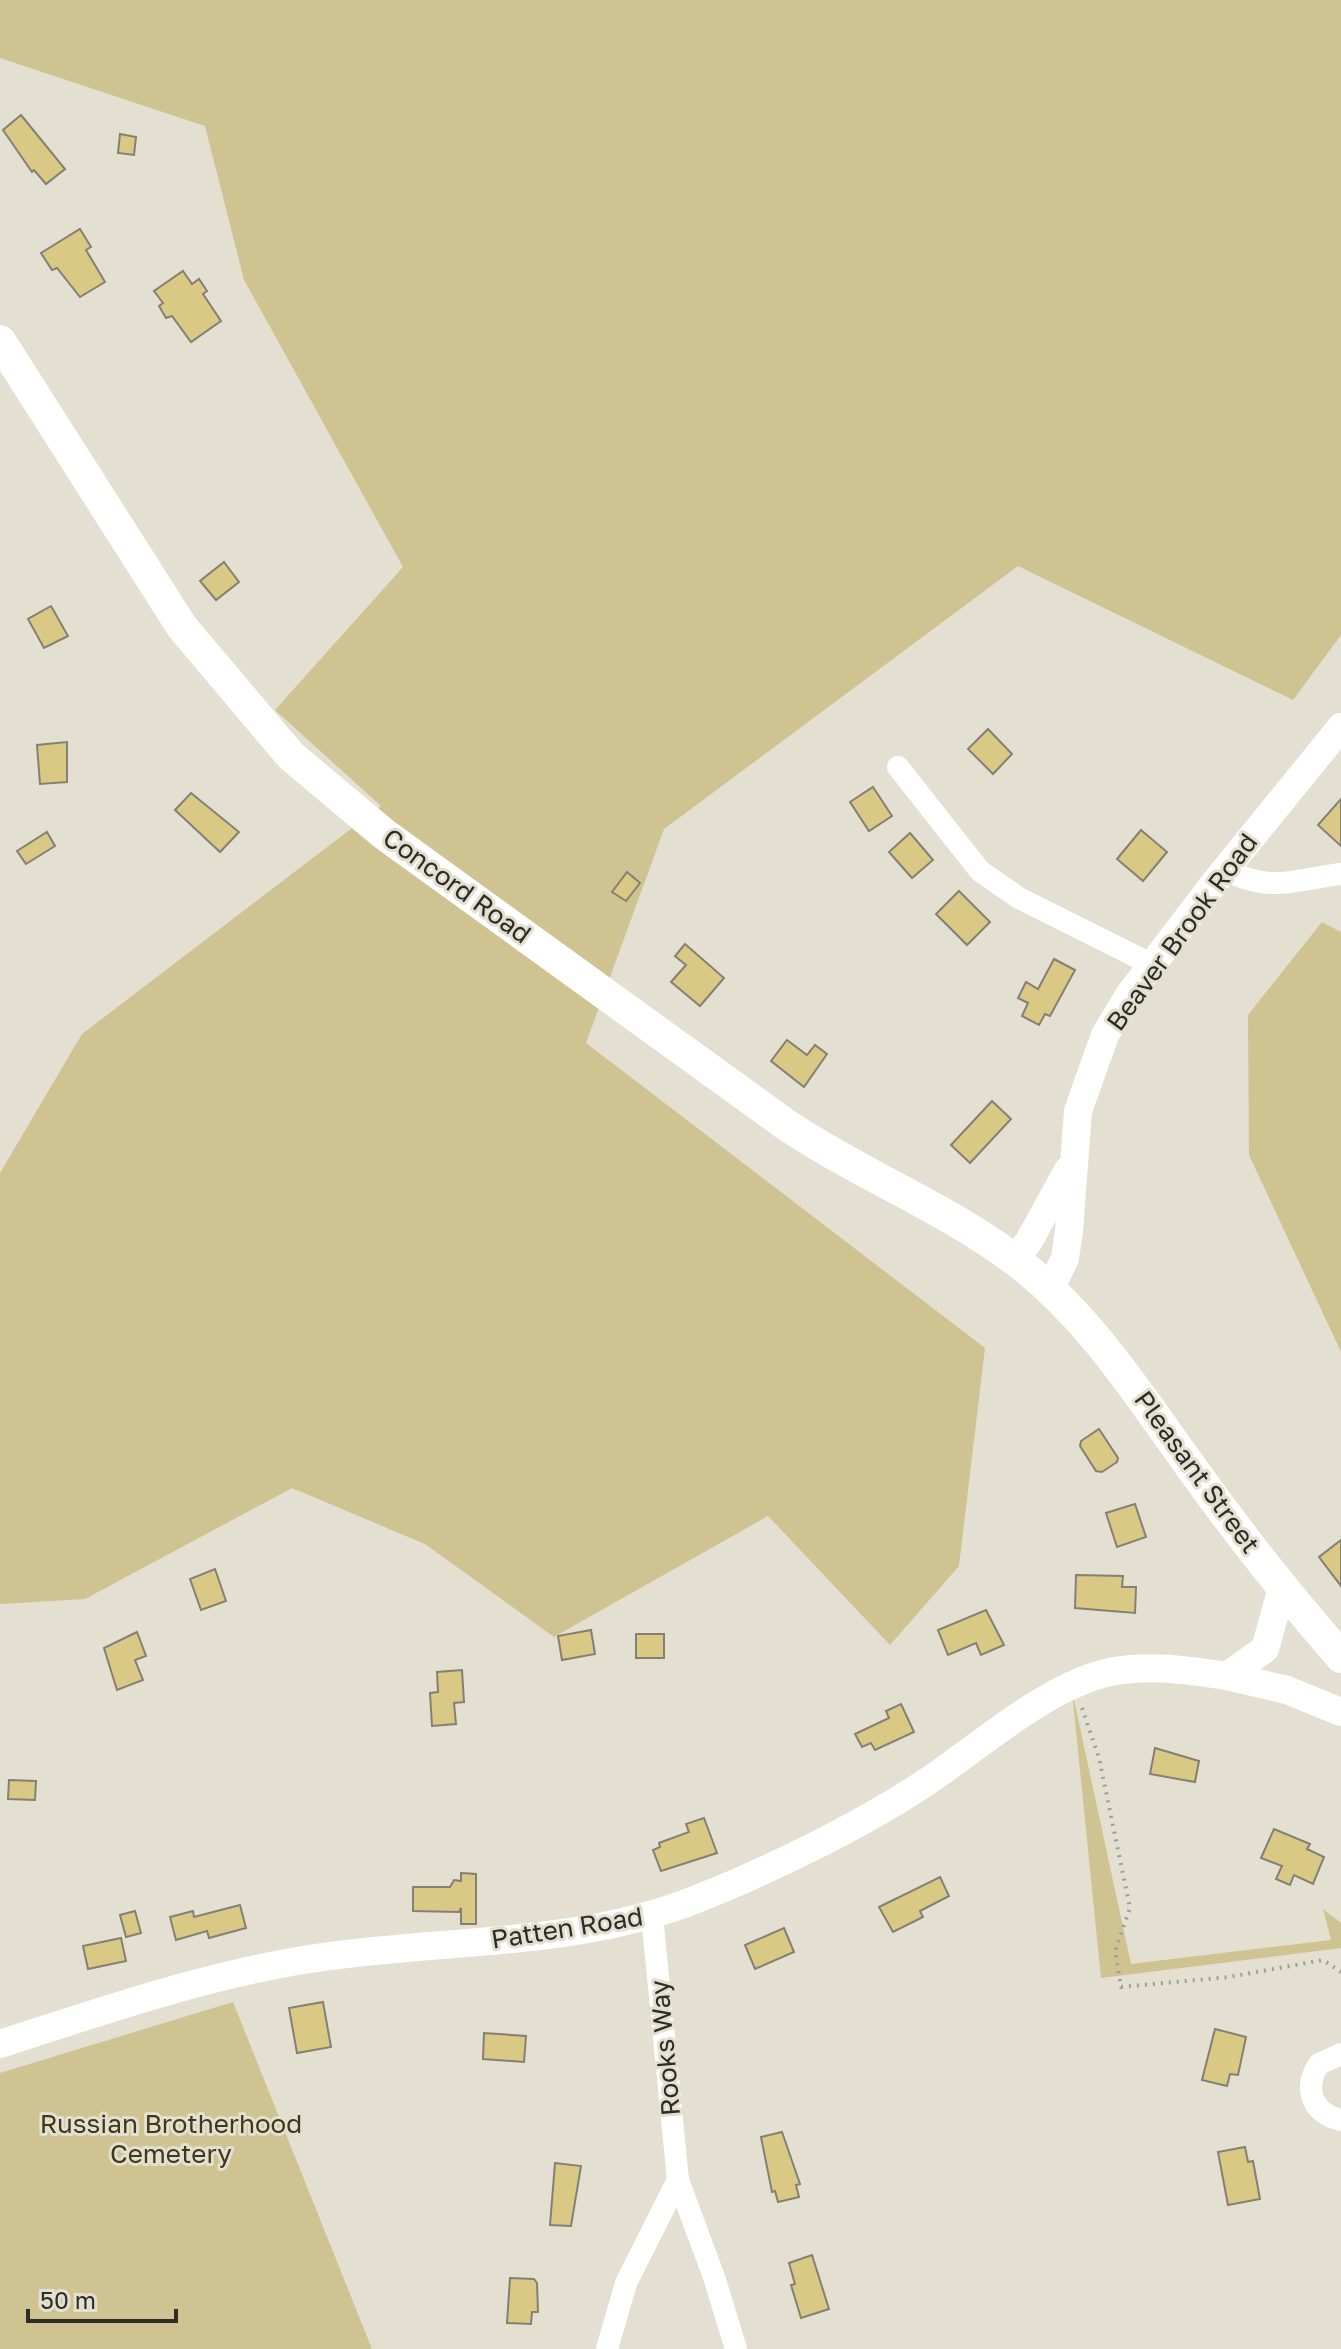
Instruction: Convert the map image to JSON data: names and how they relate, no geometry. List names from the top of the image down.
{
  "streets": {
    "main road": ["Concord Road", "Pleasant Street"],
    "street": ["Beaver Brook Road", "Patten Road", "Rooks Way"]
  },
  "crossings": [
    ["Concord Road", "Beaver Brook Road"],
    ["Concord Road", "Pleasant Street"],
    ["Beaver Brook Road", "Pleasant Street"],
    ["Patten Road", "Rooks Way"]
  ],
  "parks": ["Russian Brotherhood Cemetery"],
  "scale_bar": "50 m"
}
